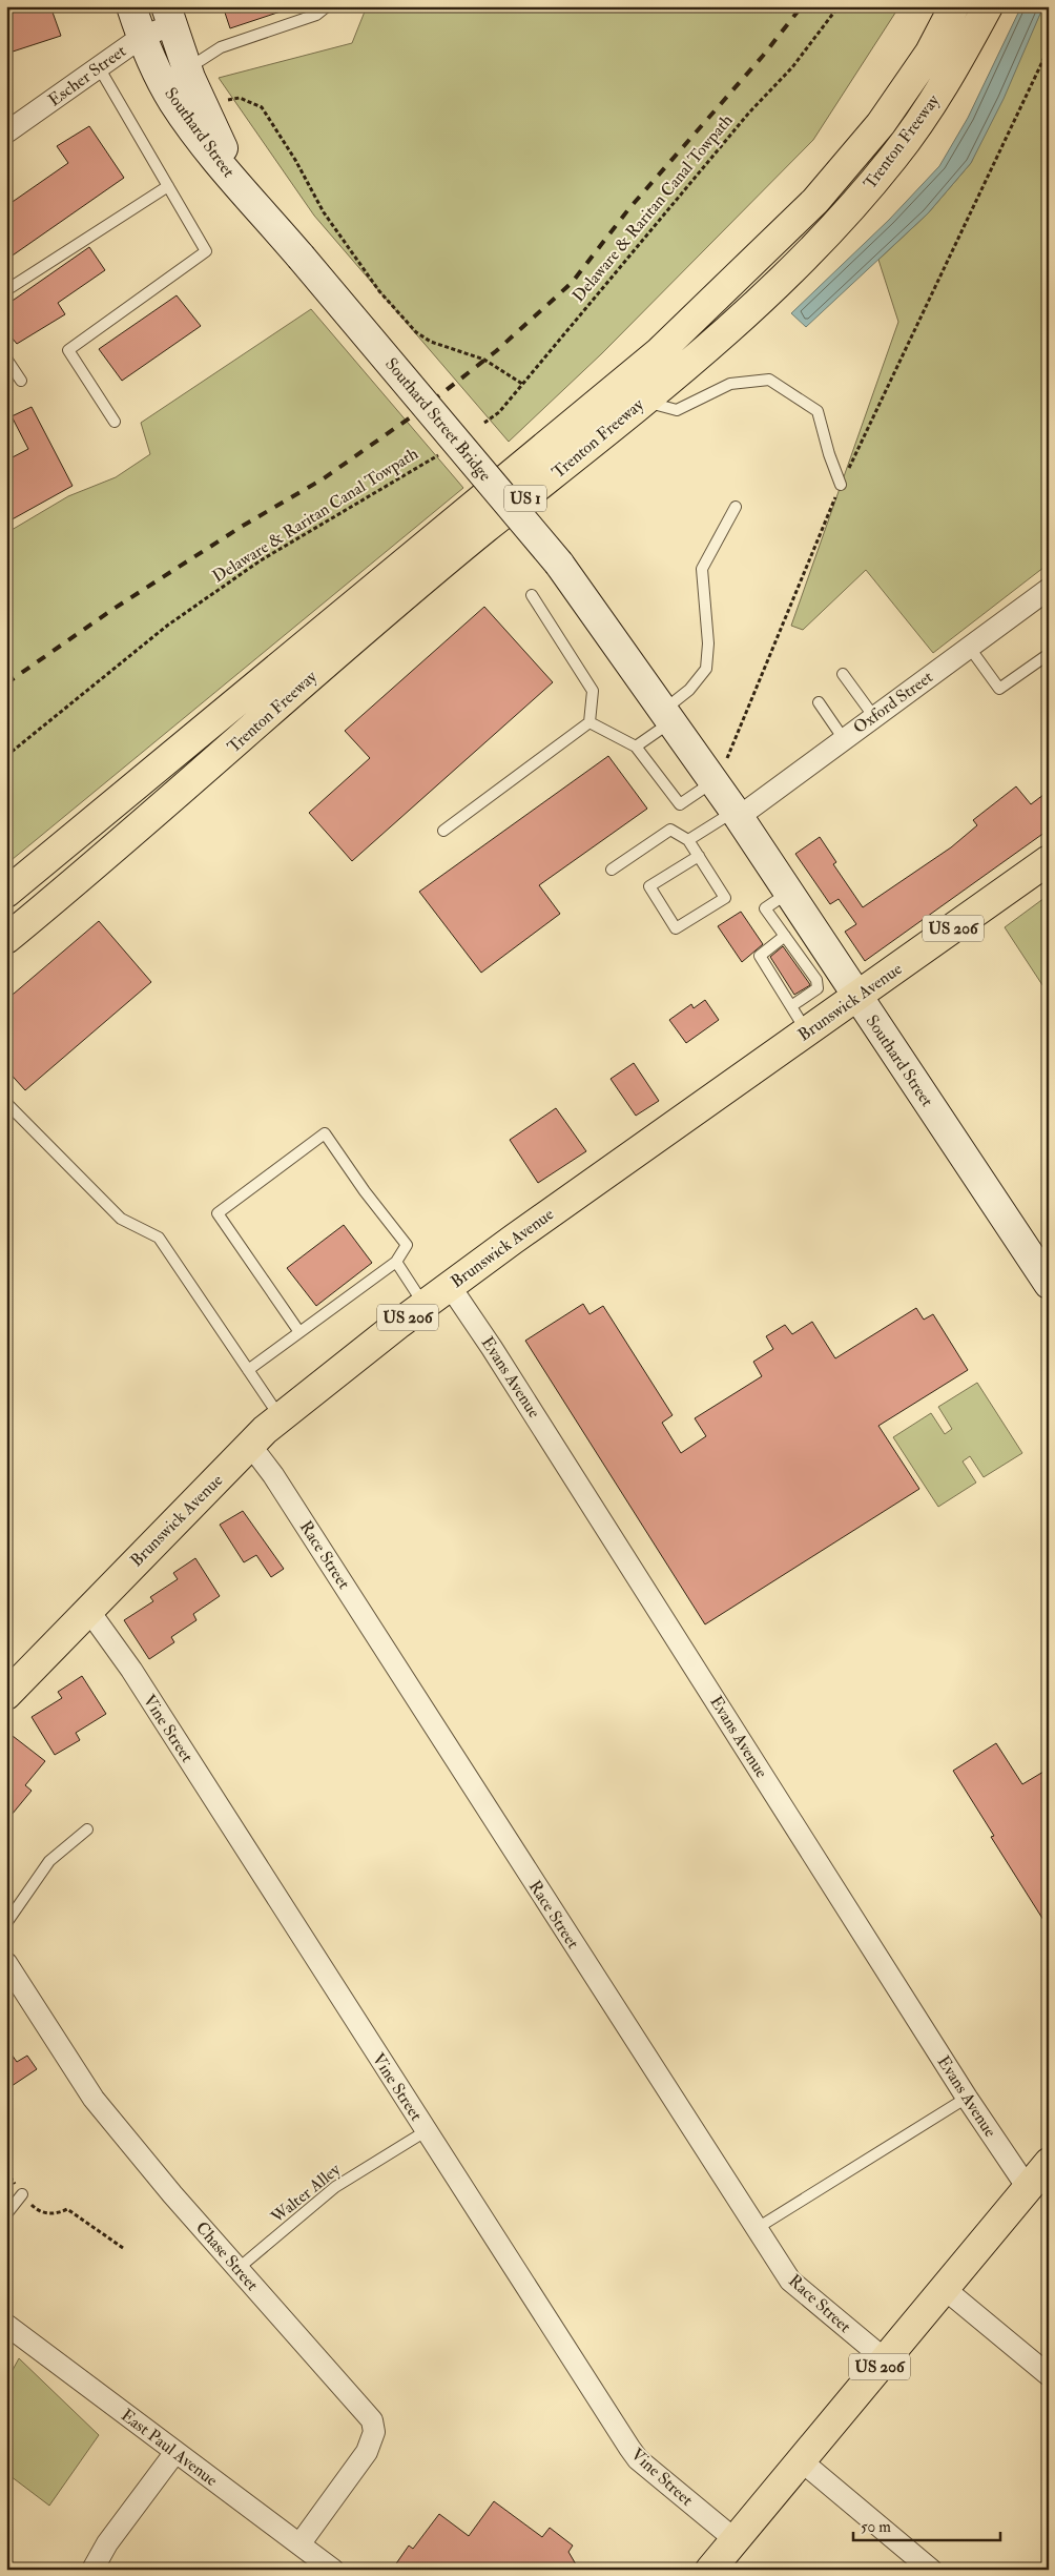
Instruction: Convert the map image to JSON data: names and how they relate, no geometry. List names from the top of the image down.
{
  "streets": {
    "main road": [
      "Trenton Freeway",
      "US 1",
      "US 206",
      "Brunswick Avenue"
    ],
    "street": [
      "Escher Street",
      "Southard Street",
      "Southard Street Bridge",
      "Oxford Street",
      "Evans Avenue",
      "Race Street",
      "Vine Street",
      "Chase Street",
      "East Paul Avenue"
    ],
    "lane": ["Walter Alley"],
    "path": ["Delaware & Raritan Canal Towpath"]
  },
  "crossings": [
    ["Escher Street", "Southard Street"],
    ["Southard Street", "Southard Street Bridge"],
    ["Southard Street", "Oxford Street"],
    ["Southard Street", "Brunswick Avenue"],
    ["US 206", "Evans Avenue"],
    ["US 206", "Race Street"],
    ["US 206", "Vine Street"],
    ["Brunswick Avenue", "Evans Avenue"],
    ["Brunswick Avenue", "Race Street"],
    ["Brunswick Avenue", "Vine Street"],
    ["Vine Street", "Walter Alley"],
    ["Walter Alley", "Chase Street"],
    ["Chase Street", "East Paul Avenue"]
  ],
  "scale_bar": "50 m"
}
